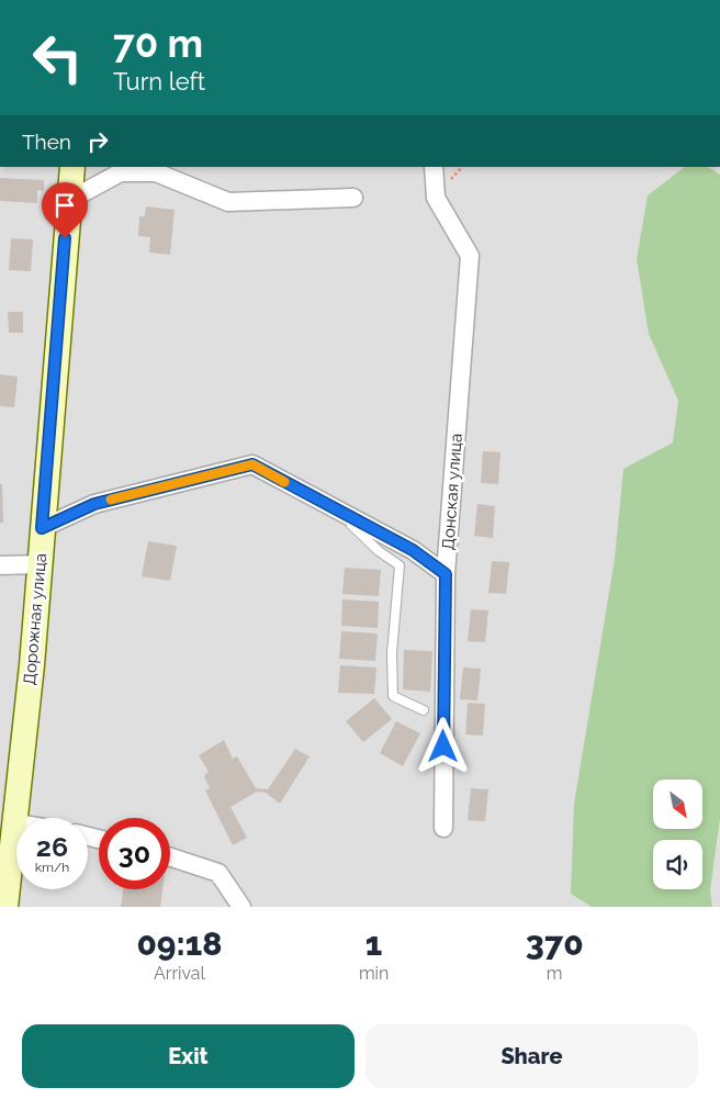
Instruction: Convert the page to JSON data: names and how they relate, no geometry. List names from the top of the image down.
{
  "streets": {
    "street": ["Донская улица", "Дорожная улица"]
  },
  "north": "bottom right",
  "page": {
    "turn": ["70 m", "Turn left"],
    "then": "Then",
    "speed": "26 km/h",
    "limit": "30",
    "eta": [
      "09:18",
      "Arrival",
      "1",
      "min",
      "370",
      "m"
    ],
    "buttons": ["Exit", "Share"]
  }
}
